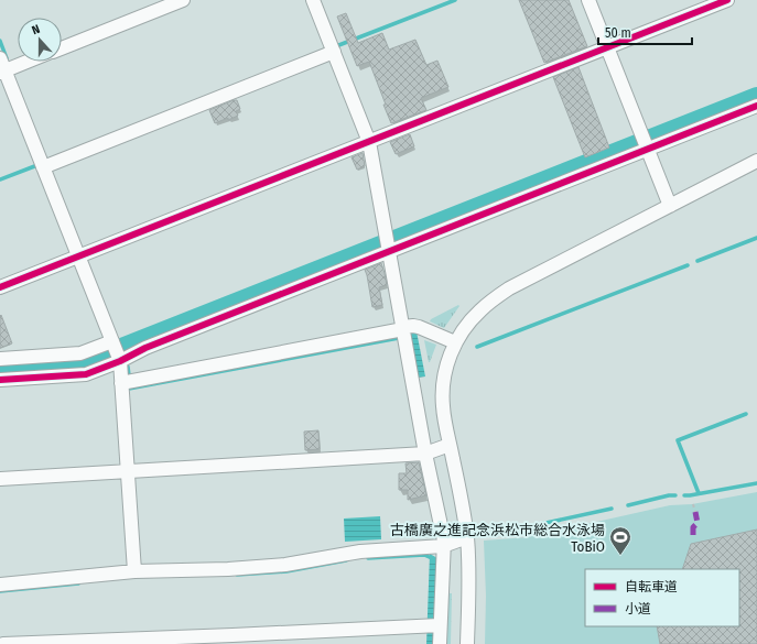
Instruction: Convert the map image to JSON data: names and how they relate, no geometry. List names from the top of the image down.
{
  "places": {
    "sports": ["古橋廣之進記念浜松市総合水泳場 ToBiO"]
  },
  "legend": ["自転車道", "小道"],
  "scale_bar": "50 m",
  "north": "top"
}
